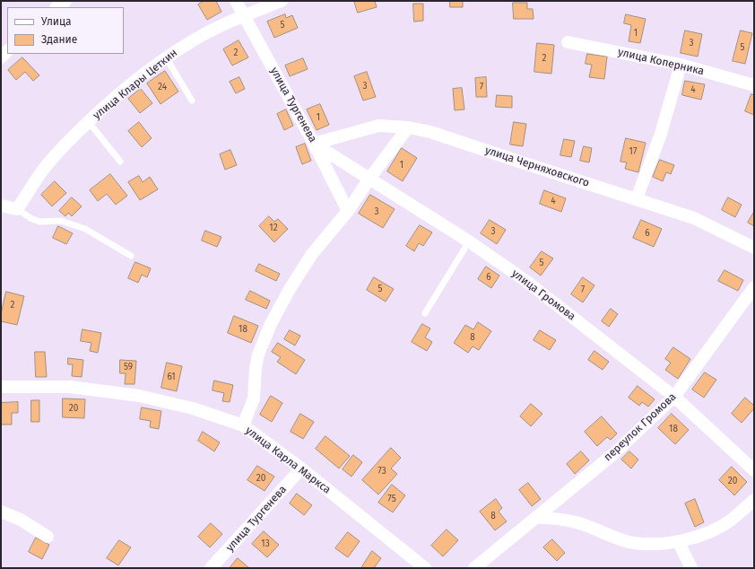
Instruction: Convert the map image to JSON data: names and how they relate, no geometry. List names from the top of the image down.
{
  "streets": {
    "street": [
      "улица Коперника",
      "улица Клары Цеткин",
      "улица Тургенева",
      "улица Черняховского",
      "улица Громова",
      "переулок Громова",
      "улица Карла Маркса"
    ]
  },
  "crossings": [
    ["улица Клары Цеткин", "улица Тургенева"],
    ["улица Тургенева", "улица Черняховского"],
    ["улица Тургенева", "улица Громова"],
    ["улица Тургенева", "улица Карла Маркса"],
    ["улица Черняховского", "улица Громова"],
    ["улица Громова", "переулок Громова"]
  ],
  "house_numbers": [
    "5",
    "1",
    "3",
    "5",
    "2",
    "2",
    "3",
    "24",
    "7",
    "4",
    "1",
    "17",
    "1",
    "4",
    "3",
    "12",
    "3",
    "6",
    "5",
    "6",
    "5",
    "7",
    "2",
    "18",
    "8",
    "59",
    "61",
    "20",
    "18",
    "73",
    "20",
    "20",
    "75",
    "8",
    "13"
  ],
  "legend": ["Улица", "Здание"]
}
